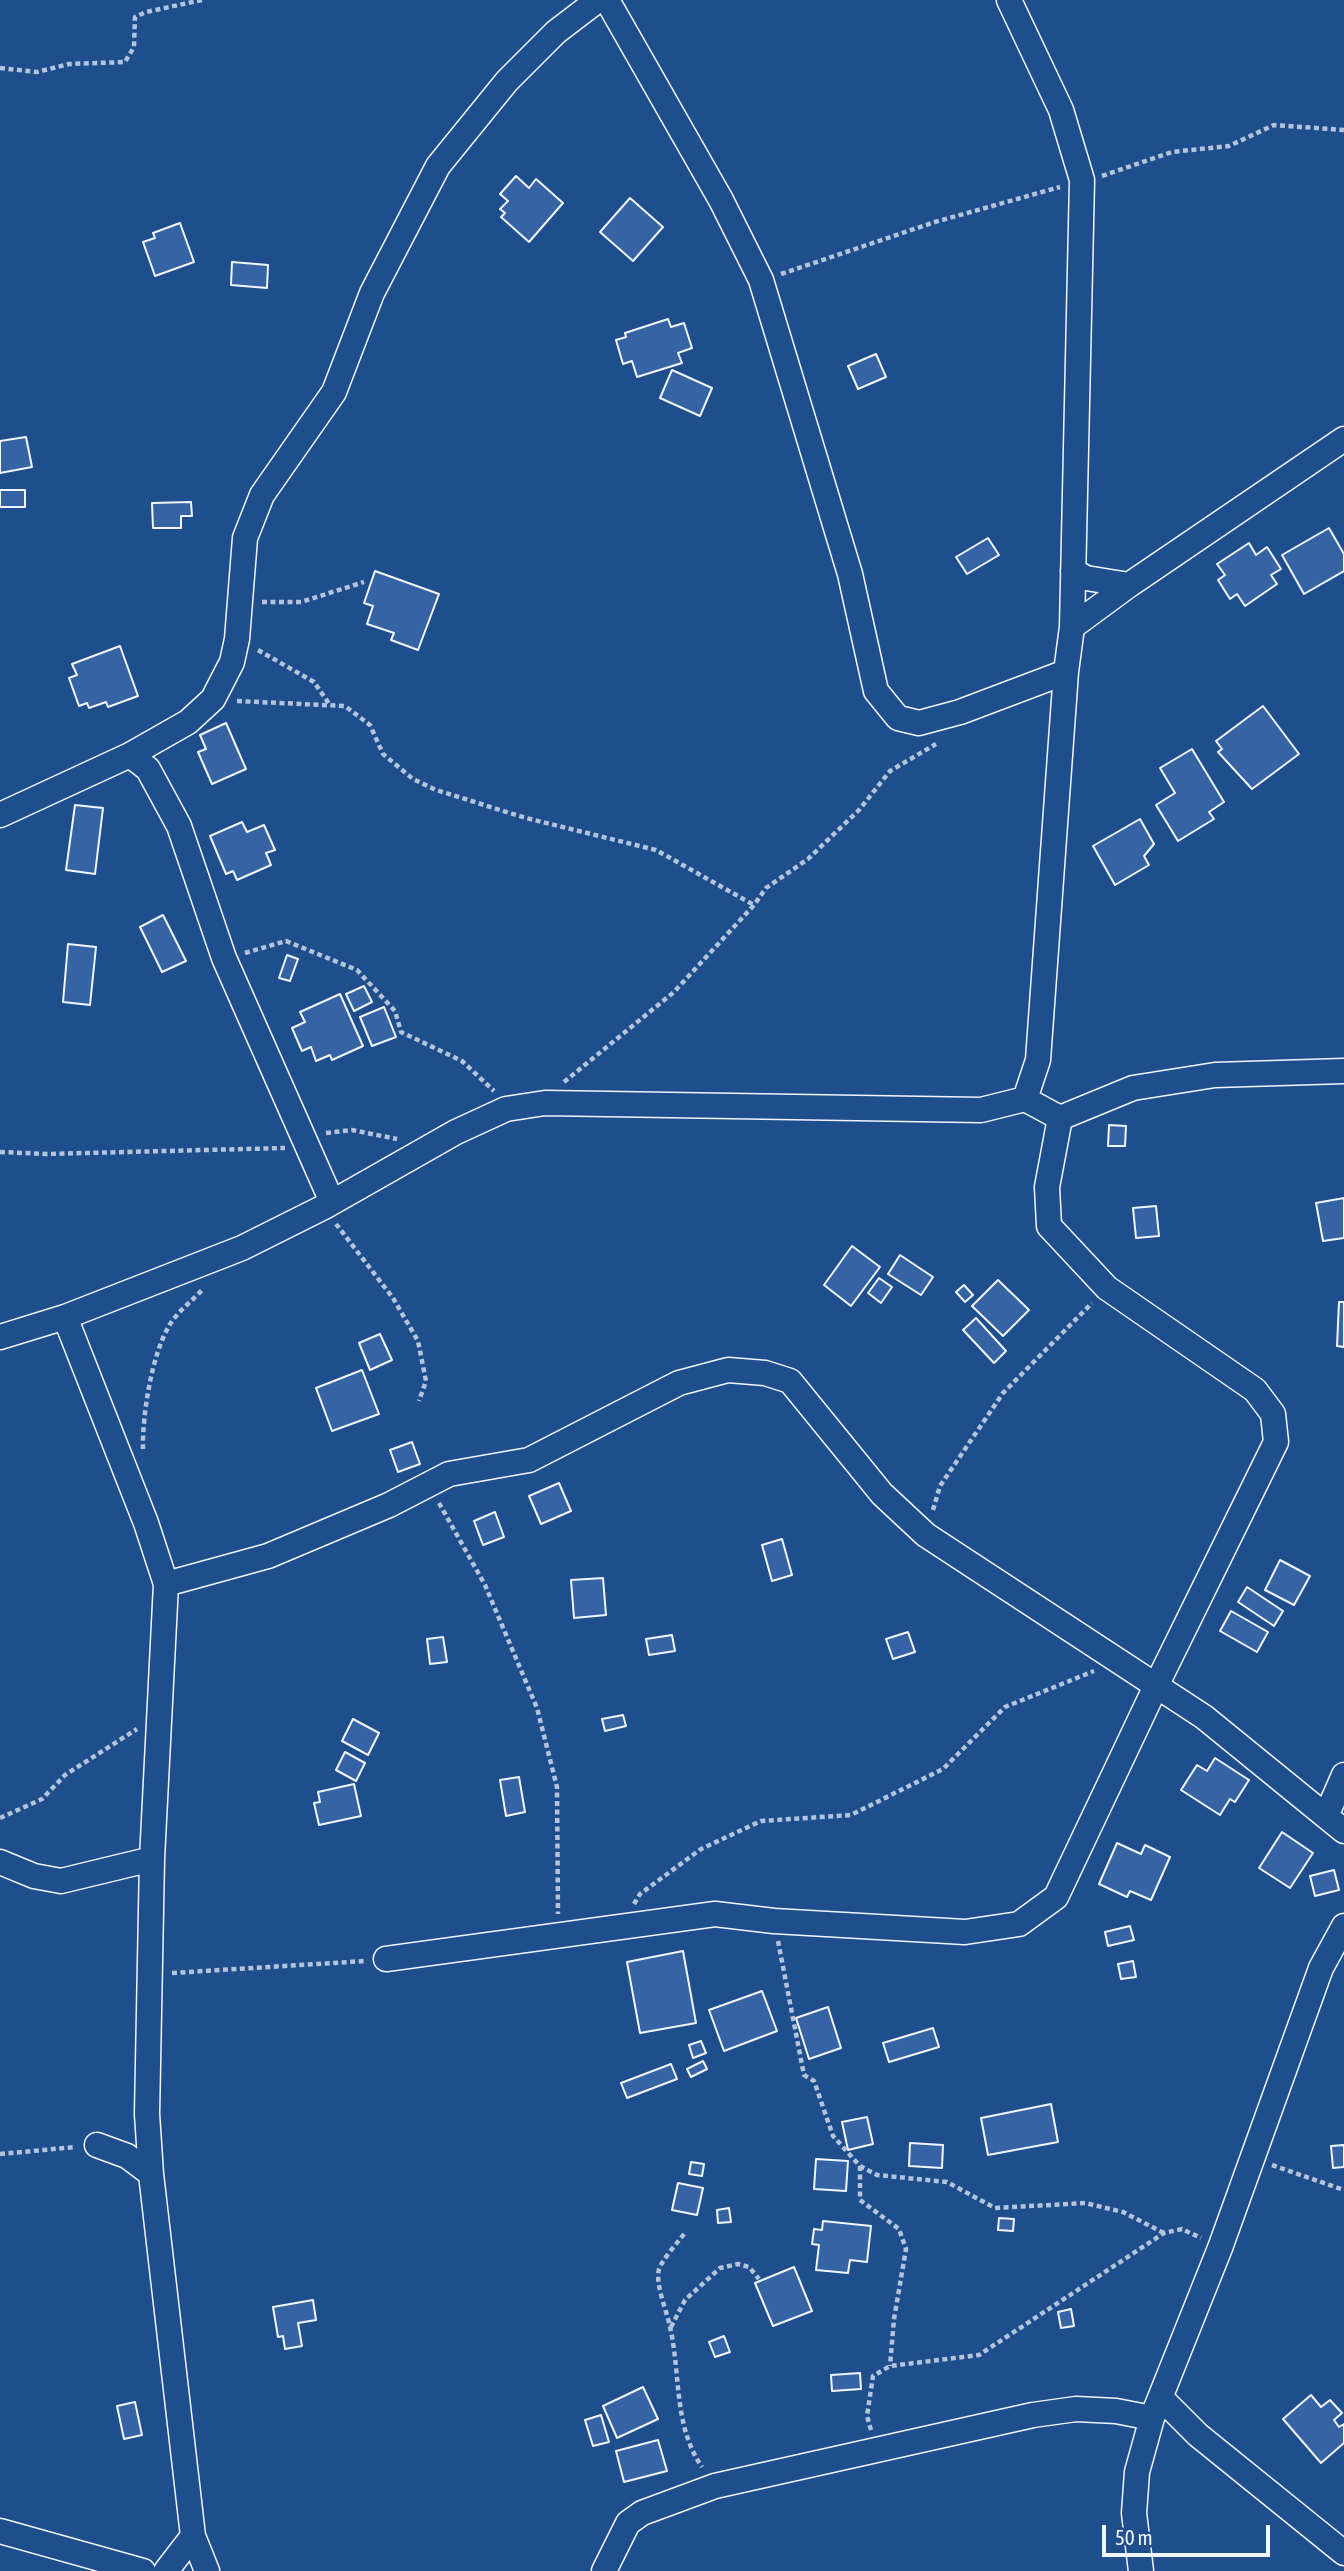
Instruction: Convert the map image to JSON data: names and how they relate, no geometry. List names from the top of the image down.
{
  "scale_bar": "50 m"
}
